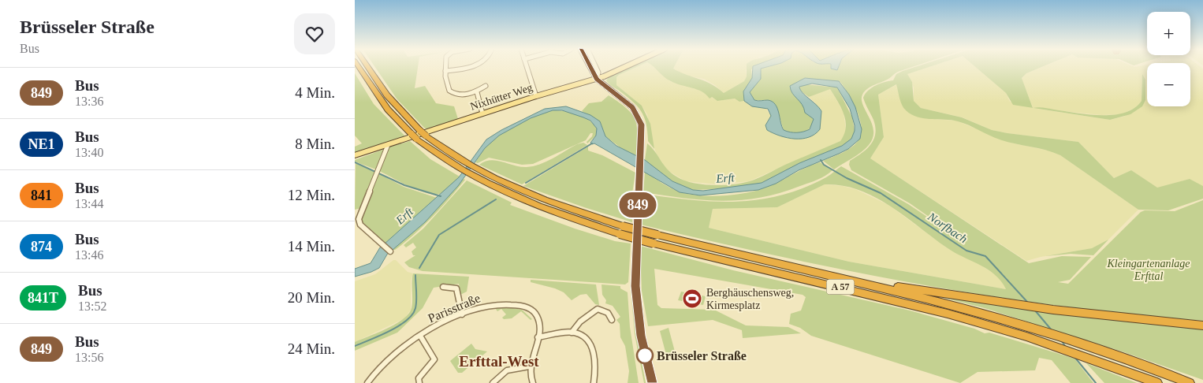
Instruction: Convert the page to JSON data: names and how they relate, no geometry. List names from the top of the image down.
{
  "streets": {
    "highway": ["A 57"],
    "main road": ["Nixhütter Weg"],
    "street": ["Parisstraße"]
  },
  "districts": ["Erfttal-West"],
  "water": ["Erft", "Norfbach"],
  "parks": ["Kleingartenanlage Erfttal"],
  "places": {
    "sports": ["Berghäuschensweg, Kirmesplatz"],
    "other": ["Brüsseler Straße"]
  },
  "lines": ["bus line 849"],
  "page": {
    "heading": ["Brüsseler Straße", "Bus"],
    "on_map": "849",
    "map_buttons": ["+", "−"],
    "list": [
      {
        "mark": "849",
        "name": "Bus",
        "note": "13:36",
        "value": "4 Min."
      },
      {
        "mark": "NE1",
        "name": "Bus",
        "note": "13:40",
        "value": "8 Min."
      },
      {
        "mark": "841",
        "name": "Bus",
        "note": "13:44",
        "value": "12 Min."
      },
      {
        "mark": "874",
        "name": "Bus",
        "note": "13:46",
        "value": "14 Min."
      },
      {
        "mark": "841T",
        "name": "Bus",
        "note": "13:52",
        "value": "20 Min."
      },
      {
        "mark": "849",
        "name": "Bus",
        "note": "13:56",
        "value": "24 Min."
      }
    ]
  }
}
